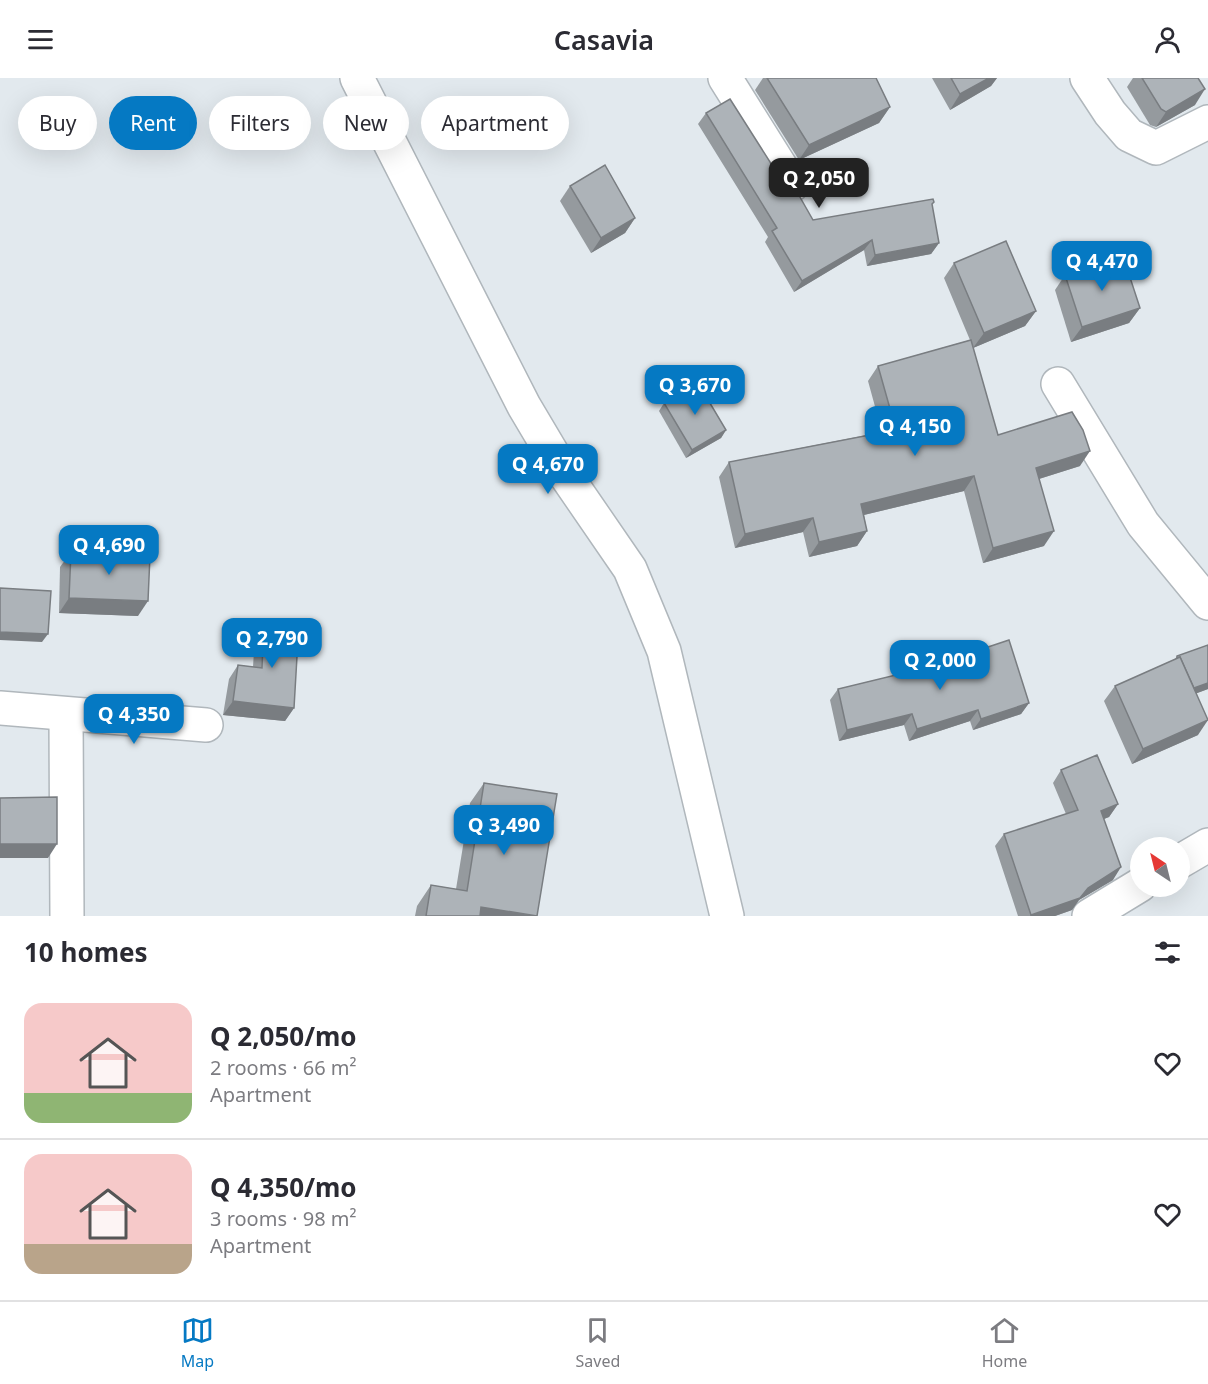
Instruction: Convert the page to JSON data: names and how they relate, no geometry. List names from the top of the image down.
{
  "north": "top left",
  "page": {
    "header": "Casavia",
    "chip": [
      "Buy",
      "Rent",
      "Filters",
      "New",
      "Apartment"
    ],
    "price": [
      "Q 2,050",
      "Q 4,470",
      "Q 3,670",
      "Q 4,150",
      "Q 4,670",
      "Q 4,690",
      "Q 2,790",
      "Q 2,000",
      "Q 4,350",
      "Q 3,490"
    ],
    "heading": "10 homes",
    "list": [
      {
        "name": "Q 2,050/mo",
        "note": "2 rooms · 66 m² · Apartment"
      },
      {
        "name": "Q 4,350/mo",
        "note": "3 rooms · 98 m² · Apartment"
      }
    ],
    "tabs": ["Map", "Saved", "Home"]
  }
}
